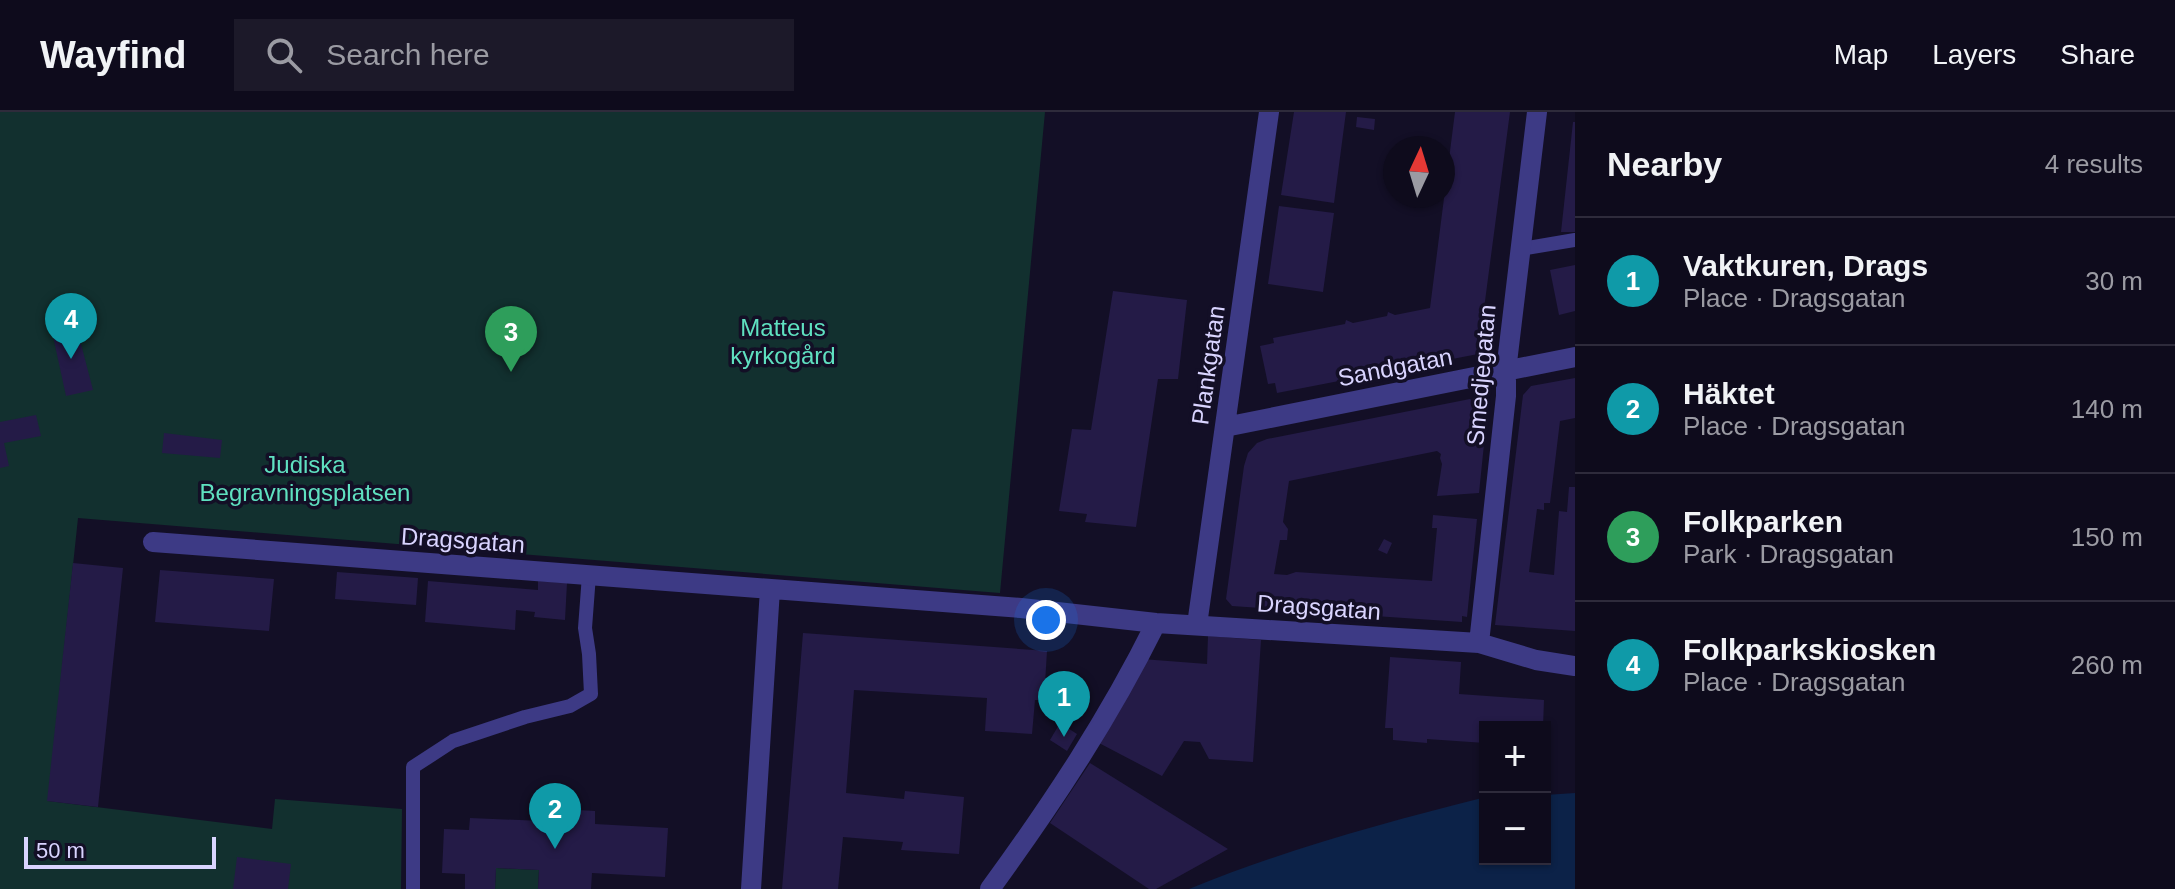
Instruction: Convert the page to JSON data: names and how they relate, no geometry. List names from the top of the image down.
{
  "streets": {
    "street": [
      "Plankgatan",
      "Sandgatan",
      "Smedjegatan",
      "Dragsgatan"
    ]
  },
  "crossings": [
    ["Plankgatan", "Sandgatan"],
    ["Plankgatan", "Dragsgatan"],
    ["Sandgatan", "Smedjegatan"],
    ["Smedjegatan", "Dragsgatan"]
  ],
  "parks": ["Matteus kyrkogård", "Judiska Begravningsplatsen"],
  "scale_bar": "50 m",
  "north": "top",
  "page": {
    "header": "Wayfind",
    "search": "Search here",
    "nav": ["Map", "Layers", "Share"],
    "heading": ["Nearby", "4 results"],
    "list": [
      {
        "mark": "1",
        "name": "Vaktkuren, Drags",
        "note": "Place · Dragsgatan",
        "value": "30 m"
      },
      {
        "mark": "2",
        "name": "Häktet",
        "note": "Place · Dragsgatan",
        "value": "140 m"
      },
      {
        "mark": "3",
        "name": "Folkparken",
        "note": "Park · Dragsgatan",
        "value": "150 m"
      },
      {
        "mark": "4",
        "name": "Folkparkskiosken",
        "note": "Place · Dragsgatan",
        "value": "260 m"
      }
    ],
    "pins": [
      "4",
      "3",
      "1",
      "2"
    ],
    "map_buttons": ["+", "−"],
    "scale": "50 m"
  }
}
